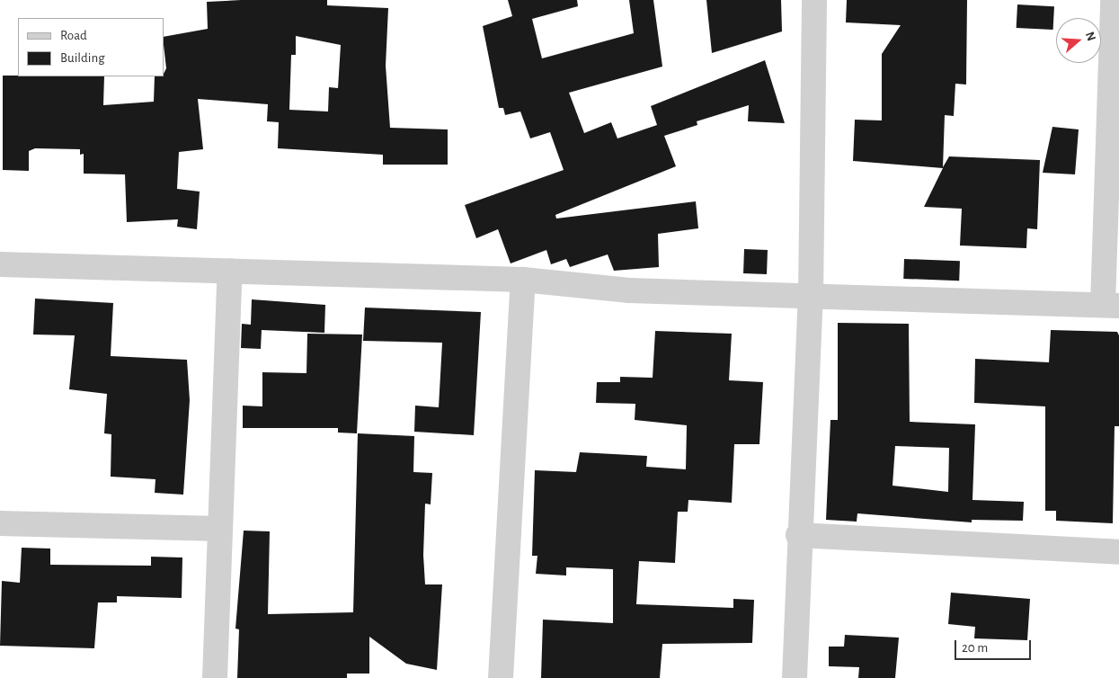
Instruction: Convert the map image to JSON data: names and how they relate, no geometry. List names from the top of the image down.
{
  "legend": ["Road", "Building"],
  "scale_bar": "20 m",
  "north": "right"
}
